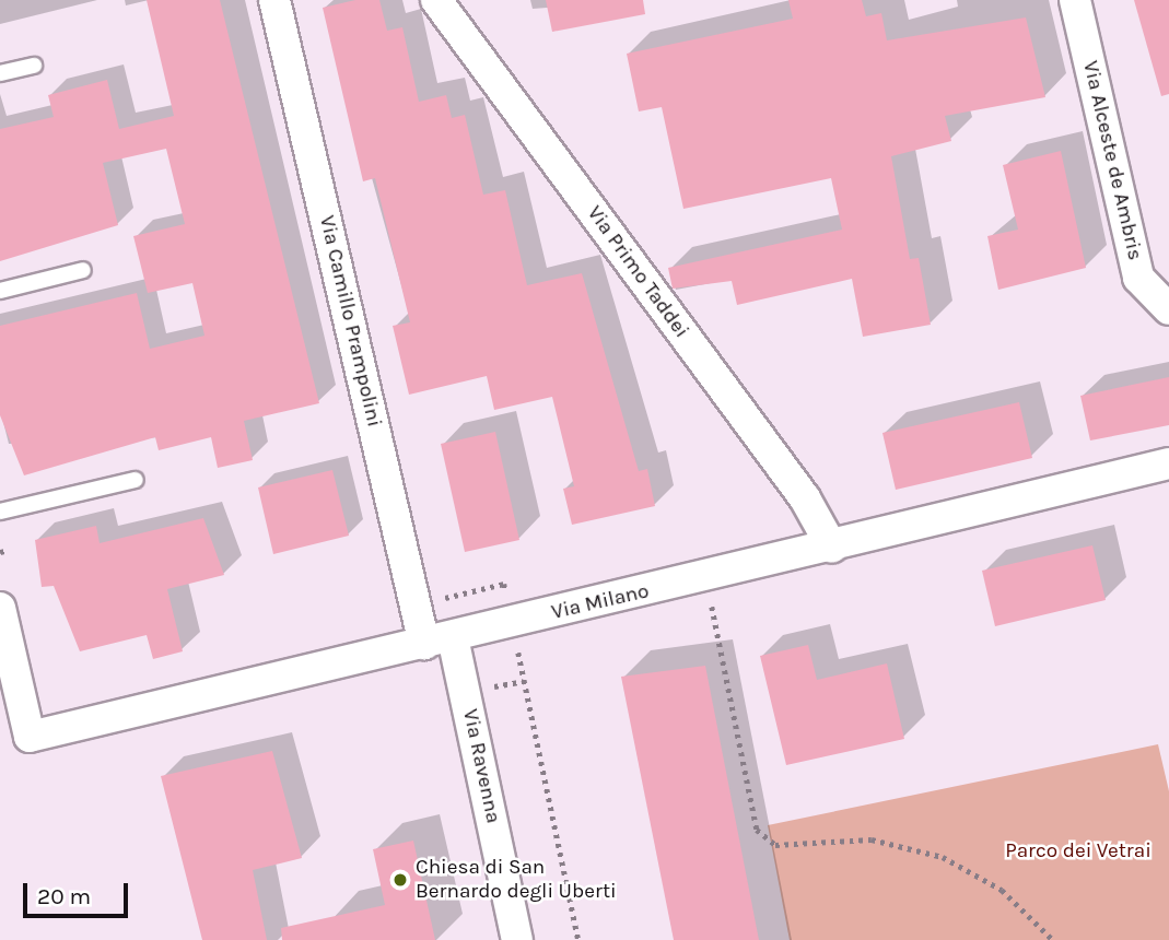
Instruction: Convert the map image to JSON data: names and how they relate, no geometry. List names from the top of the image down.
{
  "streets": {
    "street": [
      "Via Alceste de Ambris",
      "Via Primo Taddei",
      "Via Camillo Prampolini",
      "Via Milano",
      "Via Ravenna"
    ]
  },
  "crossings": [
    ["Via Primo Taddei", "Via Milano"],
    ["Via Camillo Prampolini", "Via Milano"],
    ["Via Camillo Prampolini", "Via Ravenna"],
    ["Via Milano", "Via Ravenna"]
  ],
  "parks": ["Parco dei Vetrai"],
  "places": ["Chiesa di San Bernardo degli Uberti"],
  "scale_bar": "20 m"
}
